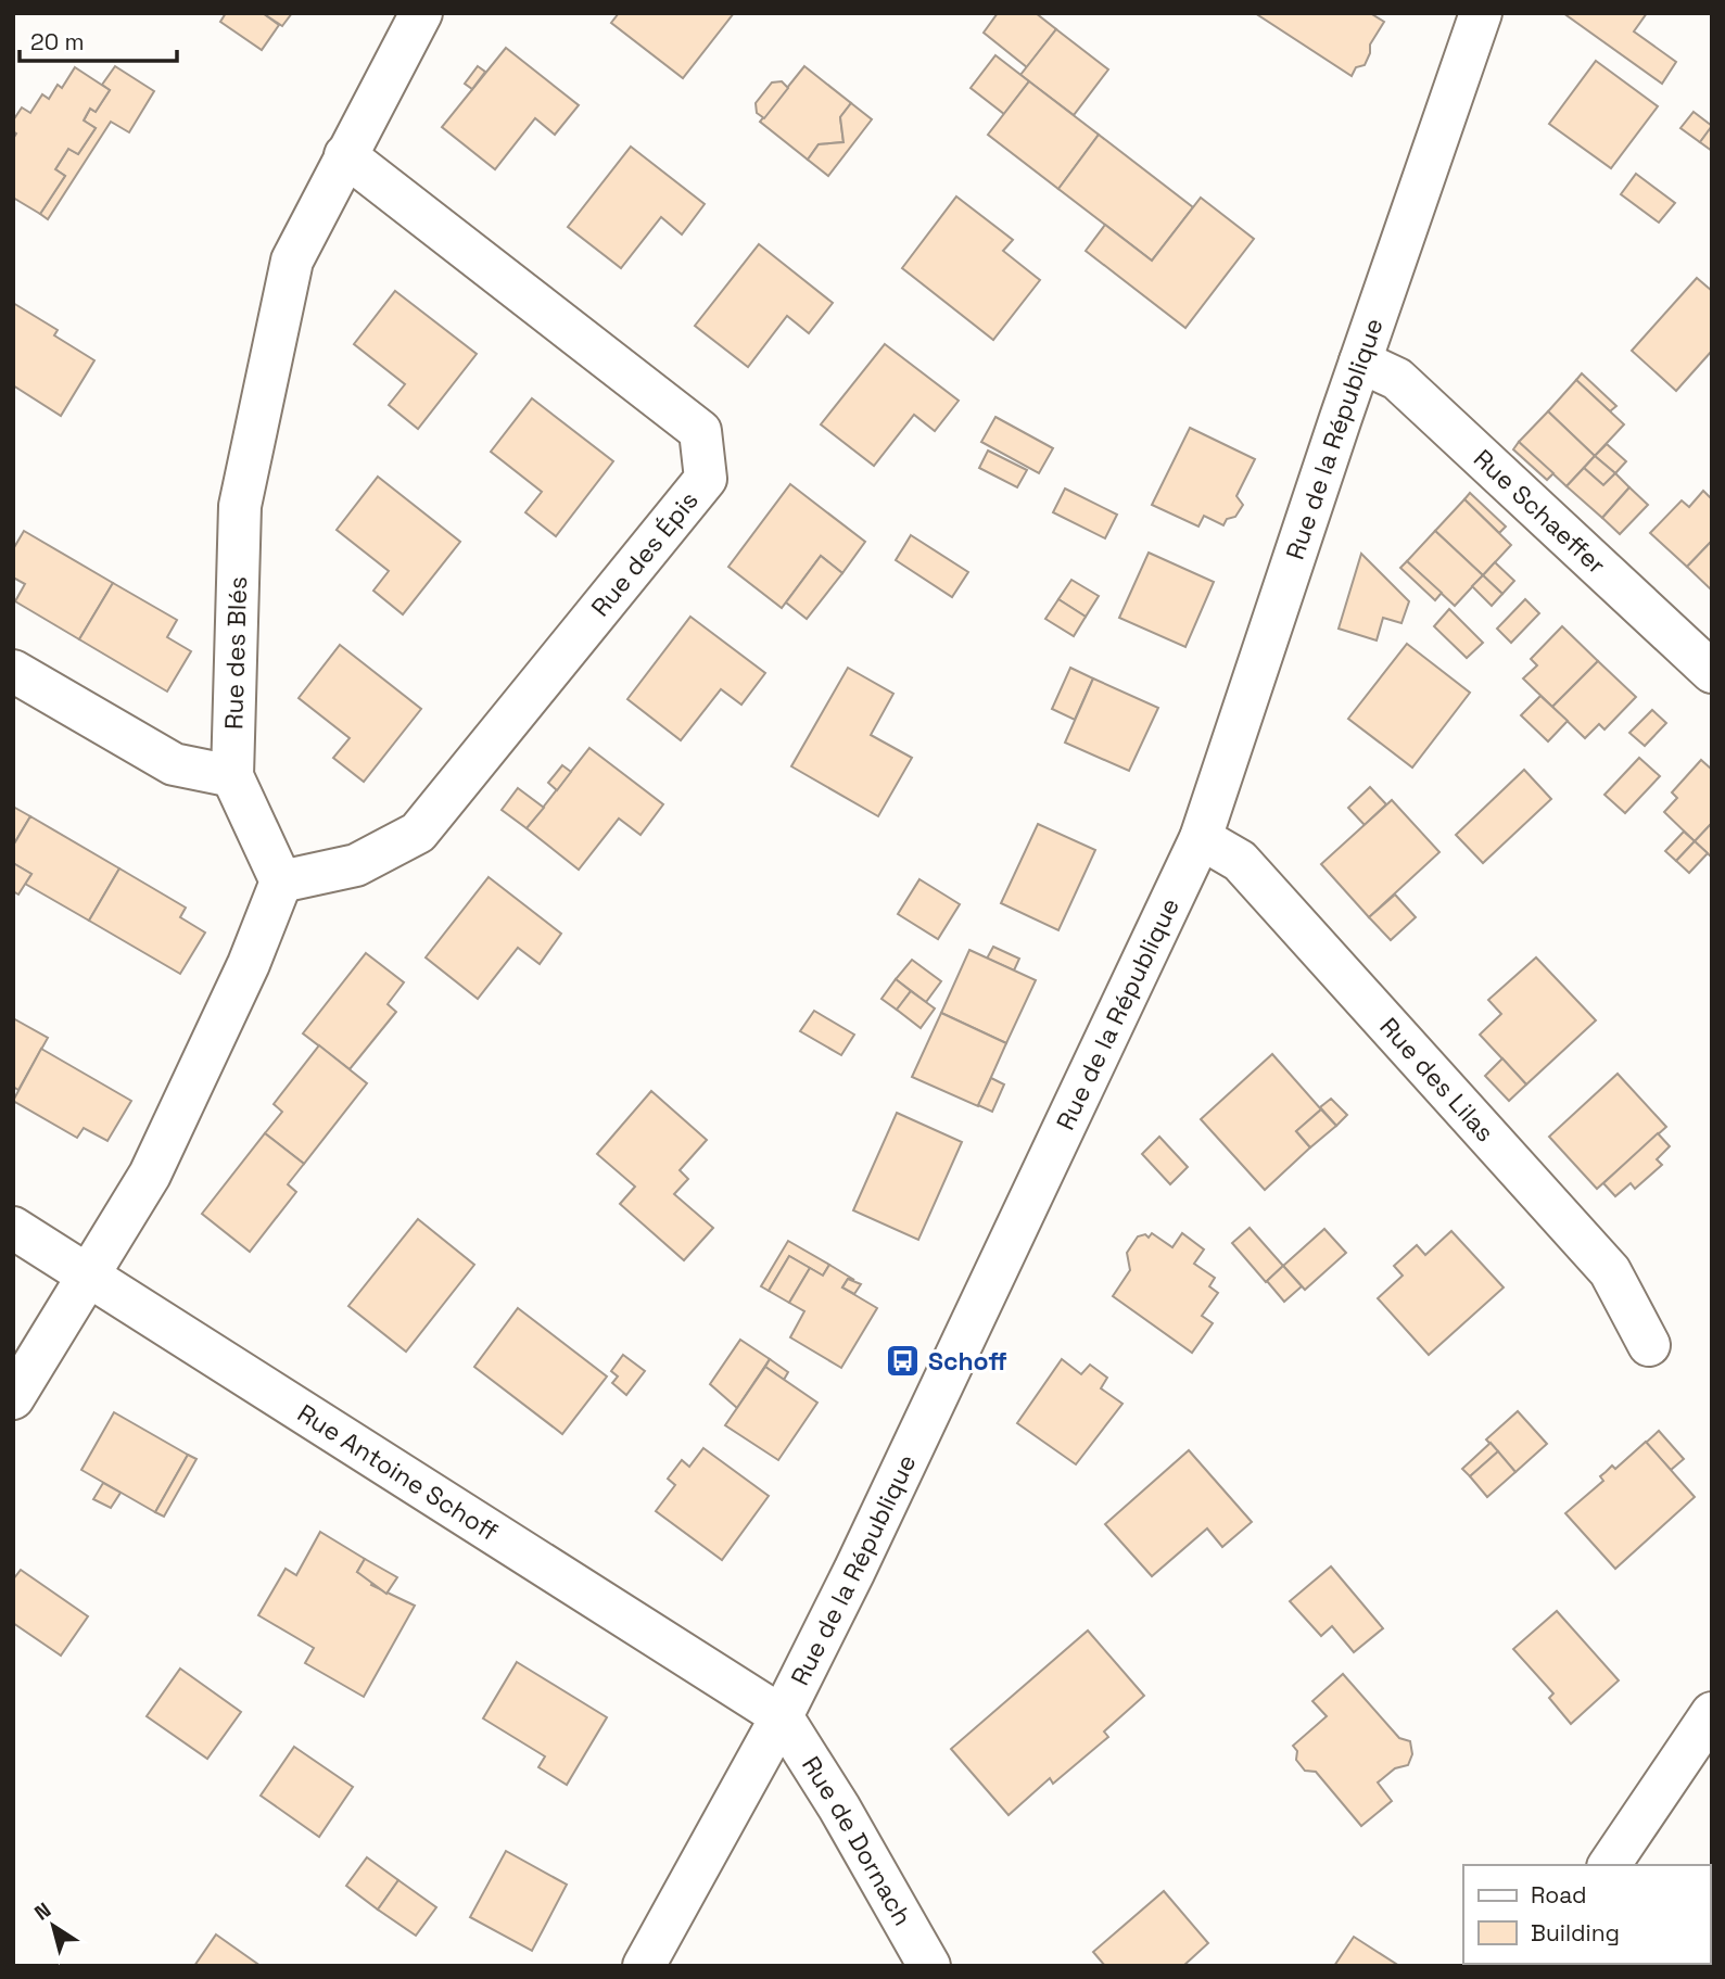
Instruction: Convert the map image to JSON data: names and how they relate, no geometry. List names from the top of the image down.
{
  "streets": {
    "street": [
      "Rue de la République",
      "Rue Schaeffer",
      "Rue des Épis",
      "Rue des Blés",
      "Rue des Lilas",
      "Rue Antoine Schoff",
      "Rue de Dornach"
    ]
  },
  "crossings": [
    ["Rue de la République", "Rue Schaeffer"],
    ["Rue de la République", "Rue des Lilas"],
    ["Rue de la République", "Rue Antoine Schoff"],
    ["Rue de la République", "Rue de Dornach"],
    ["Rue des Épis", "Rue des Blés"],
    ["Rue Antoine Schoff", "Rue de Dornach"]
  ],
  "places": {
    "bus stop": ["Schoff"]
  },
  "legend": ["Road", "Building"],
  "scale_bar": "20 m",
  "north": "top left"
}
